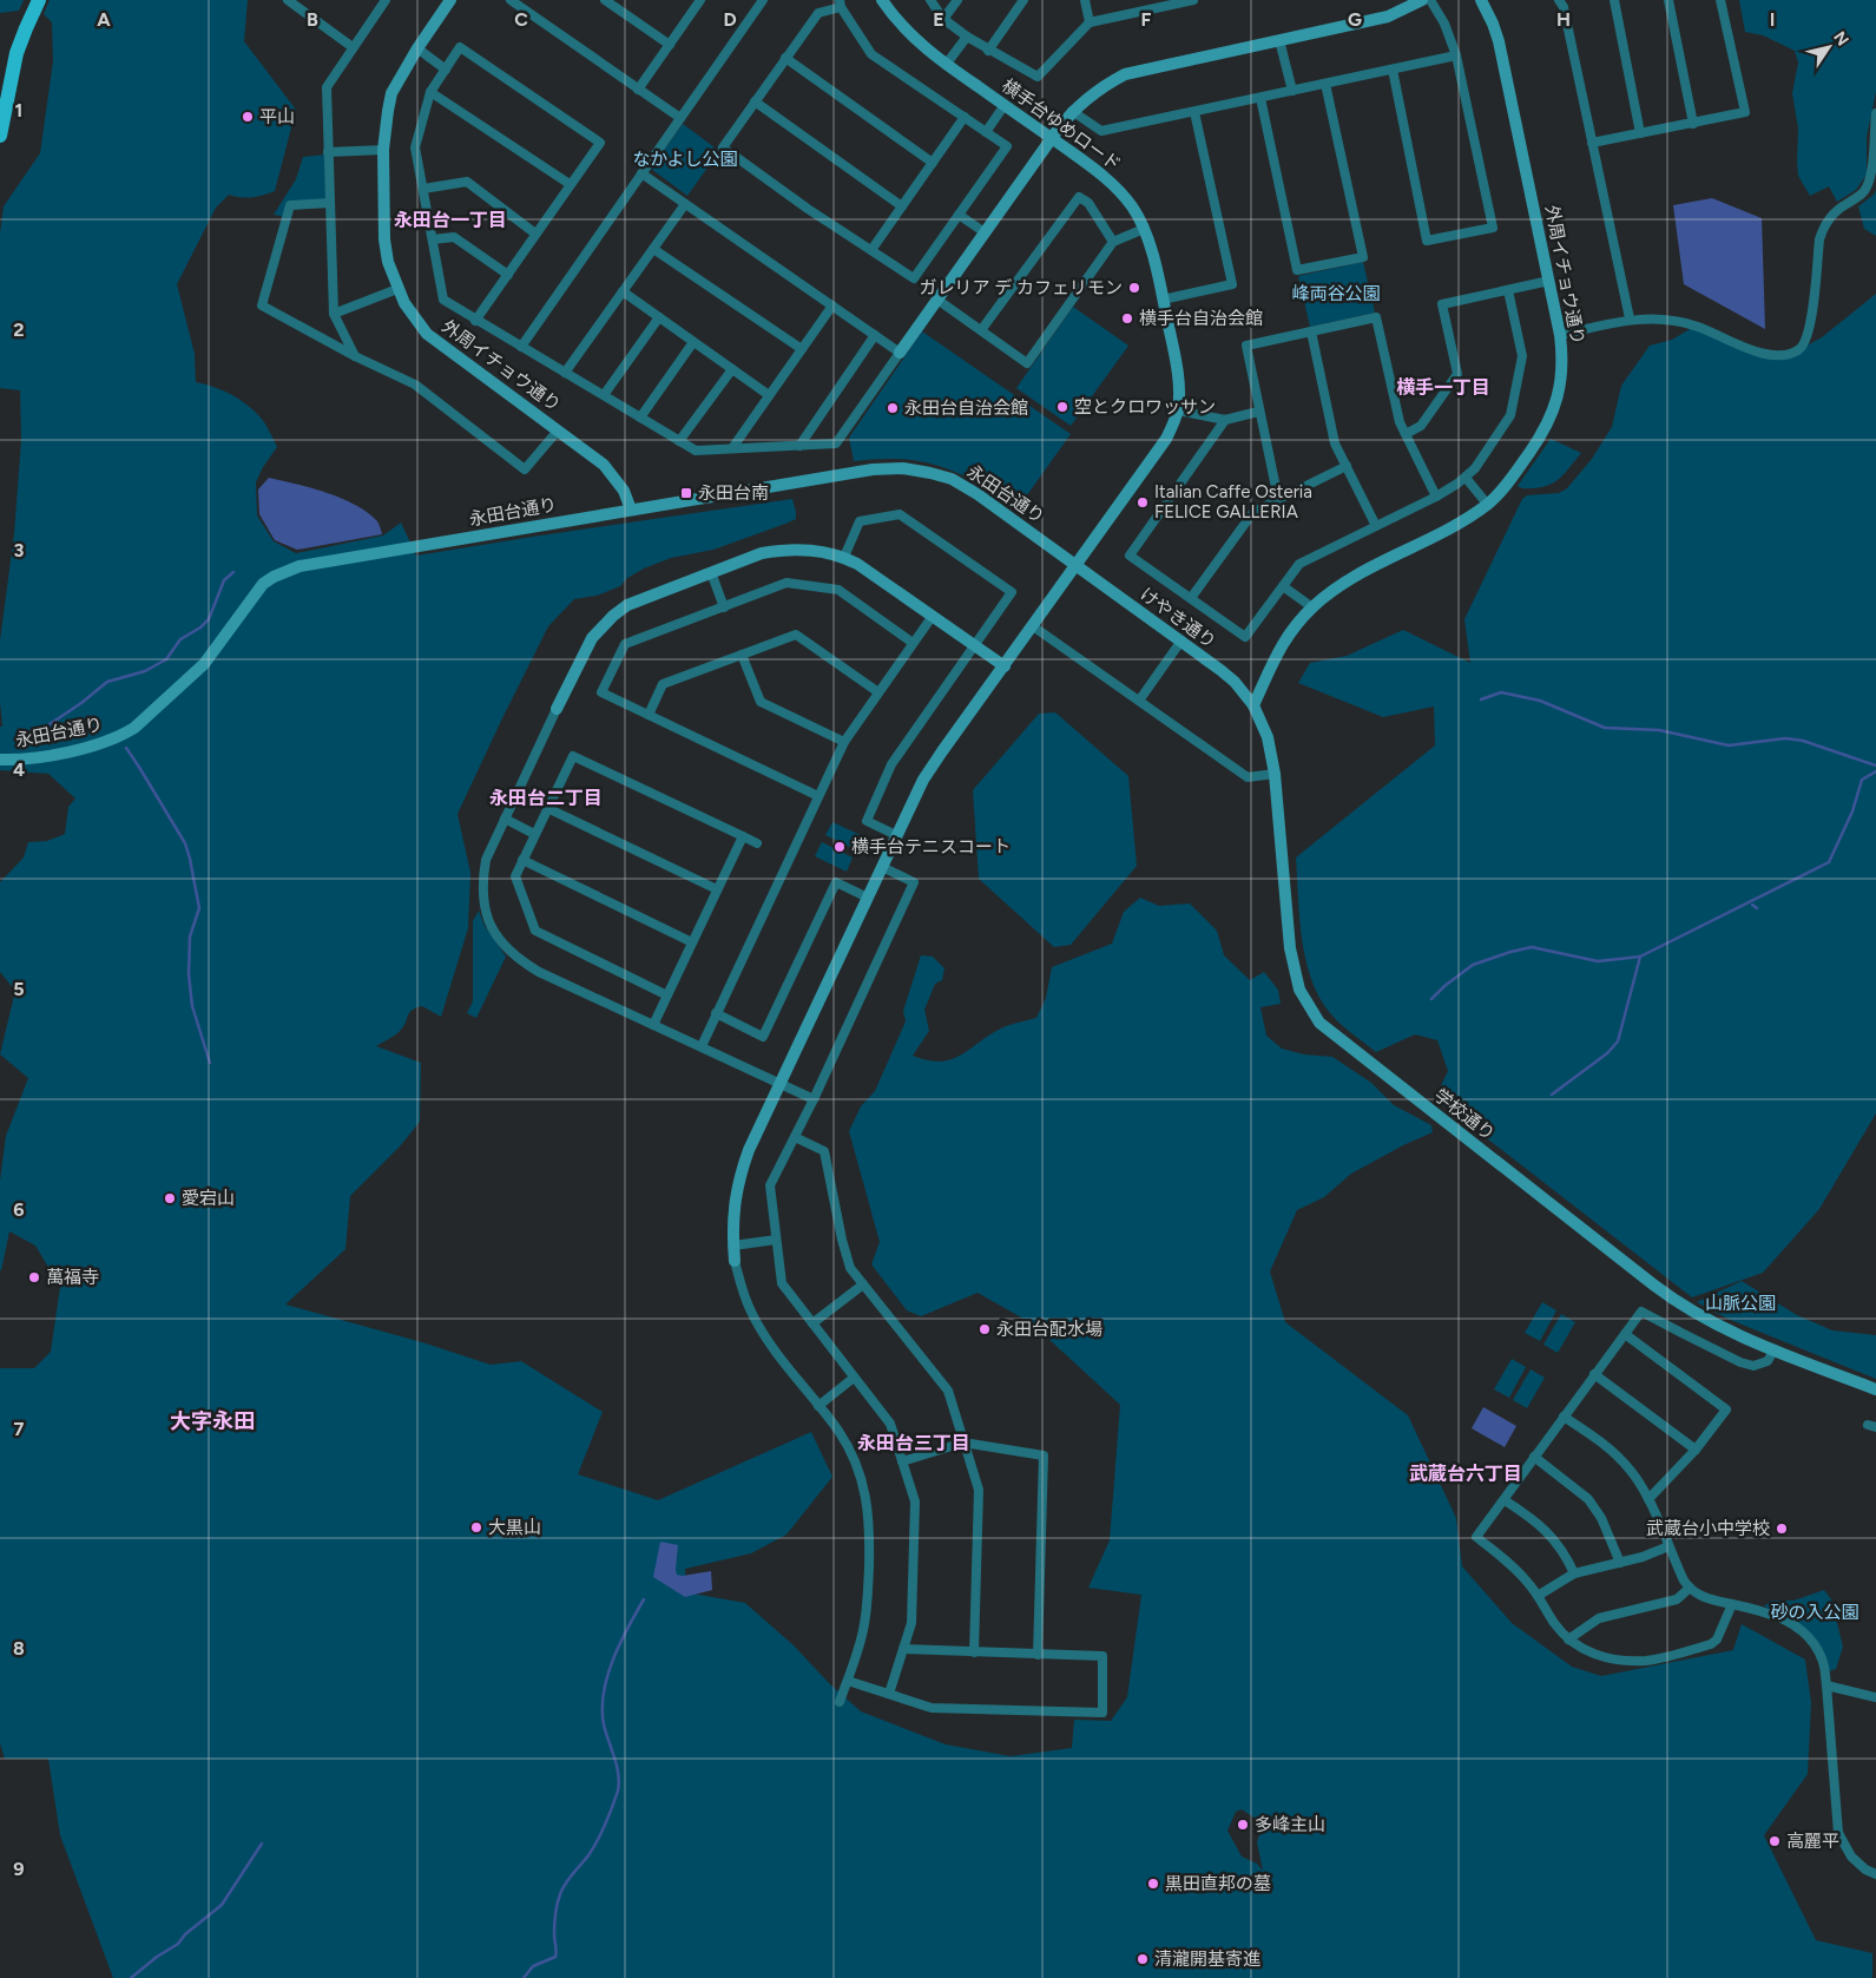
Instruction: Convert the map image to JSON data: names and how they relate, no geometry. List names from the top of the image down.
{
  "streets": {
    "street": [
      "横手台ゆめロード",
      "外周イチョウ通り",
      "永田台通り",
      "けやき通り",
      "学校通り"
    ]
  },
  "crossings": [
    ["横手台ゆめロード", "永田台通り"],
    ["横手台ゆめロード", "けやき通り"],
    ["外周イチョウ通り", "永田台通り"],
    ["外周イチョウ通り", "けやき通り"],
    ["外周イチョウ通り", "学校通り"],
    ["永田台通り", "けやき通り"],
    ["けやき通り", "学校通り"]
  ],
  "districts": [
    "永田台一丁目",
    "横手一丁目",
    "永田台二丁目",
    "大字永田",
    "永田台三丁目",
    "武蔵台六丁目"
  ],
  "parks": [
    "なかよし公園",
    "峰両谷公園",
    "山脈公園",
    "砂の入公園"
  ],
  "places": {
    "other": [
      "平山",
      "ガレリア デ カフェリモン",
      "横手台自治会館",
      "空とクロワッサン",
      "永田台自治会館",
      "Italian Caffe Osteria FELICE GALLERIA",
      "横手台テニスコート",
      "愛宕山",
      "萬福寺",
      "永田台配水場",
      "大黒山",
      "武蔵台小中学校",
      "多峰主山",
      "高麗平",
      "黒田直邦の墓",
      "清瀧開基寄進"
    ],
    "transit": ["永田台南"]
  },
  "north": "top right",
  "grid": {
    "columns": [
      "A",
      "B",
      "C",
      "D",
      "E",
      "F",
      "G",
      "H",
      "I"
    ],
    "rows": [
      "1",
      "2",
      "3",
      "4",
      "5",
      "6",
      "7",
      "8",
      "9"
    ]
  }
}
